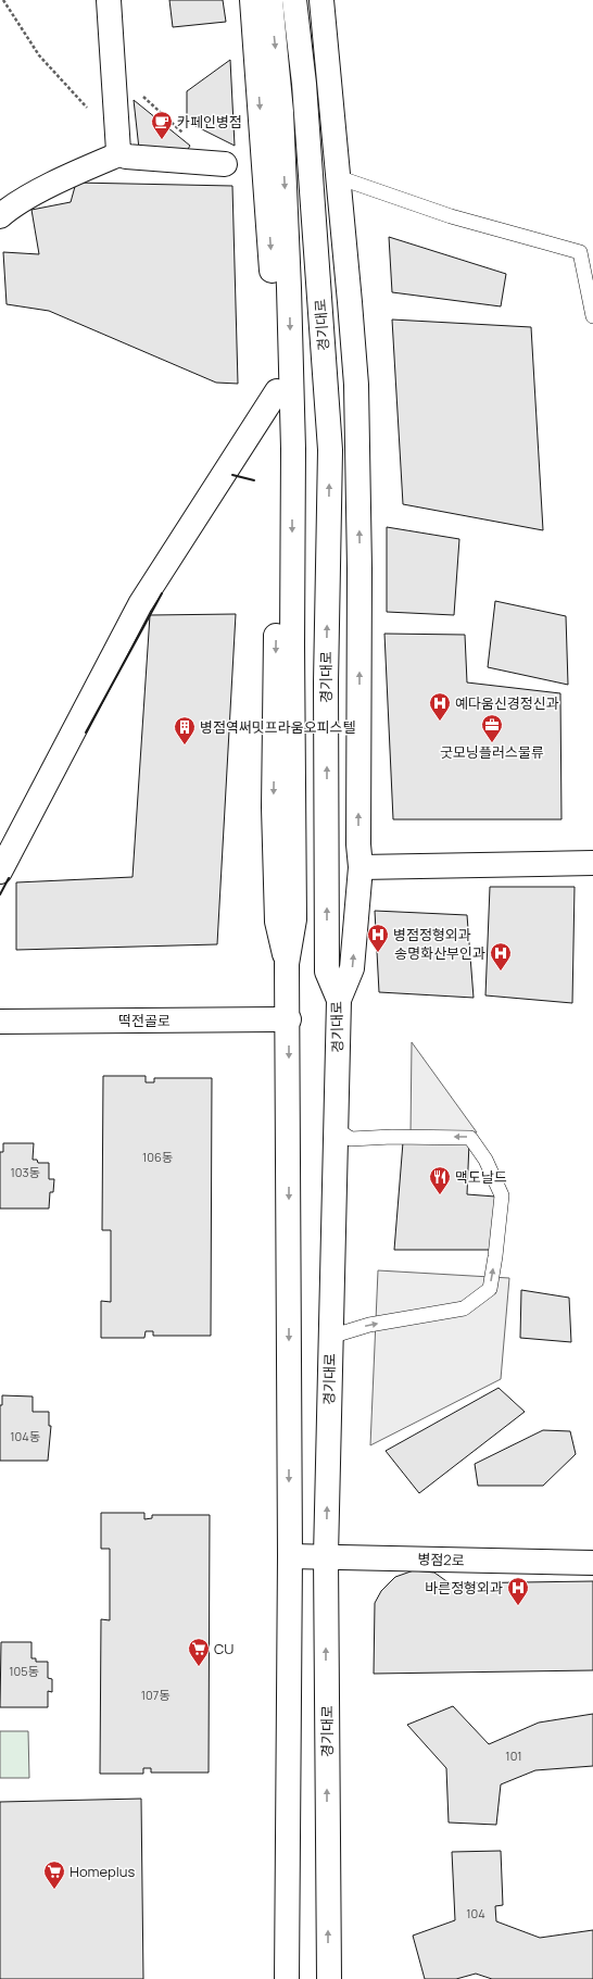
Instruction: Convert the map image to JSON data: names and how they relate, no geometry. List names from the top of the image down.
{
  "streets": {
    "main road": ["경기대로", "떡전골로", "병점2로"]
  },
  "crossings": [
    ["경기대로", "병점2로"]
  ],
  "places": {
    "cafe": ["카페인병점"],
    "hospital": [
      "예다움신경정신과",
      "병점정형외과",
      "송명화산부인과",
      "바른정형외과"
    ],
    "office": ["굿모닝플러스물류"],
    "building": ["병점역써밋프라움오피스텔"],
    "restaurant": ["맥도날드"],
    "supermarket": ["CU", "Homeplus"]
  },
  "house_numbers": [
    "106동",
    "103동",
    "104동",
    "105동",
    "107동",
    "101",
    "104"
  ]
}
